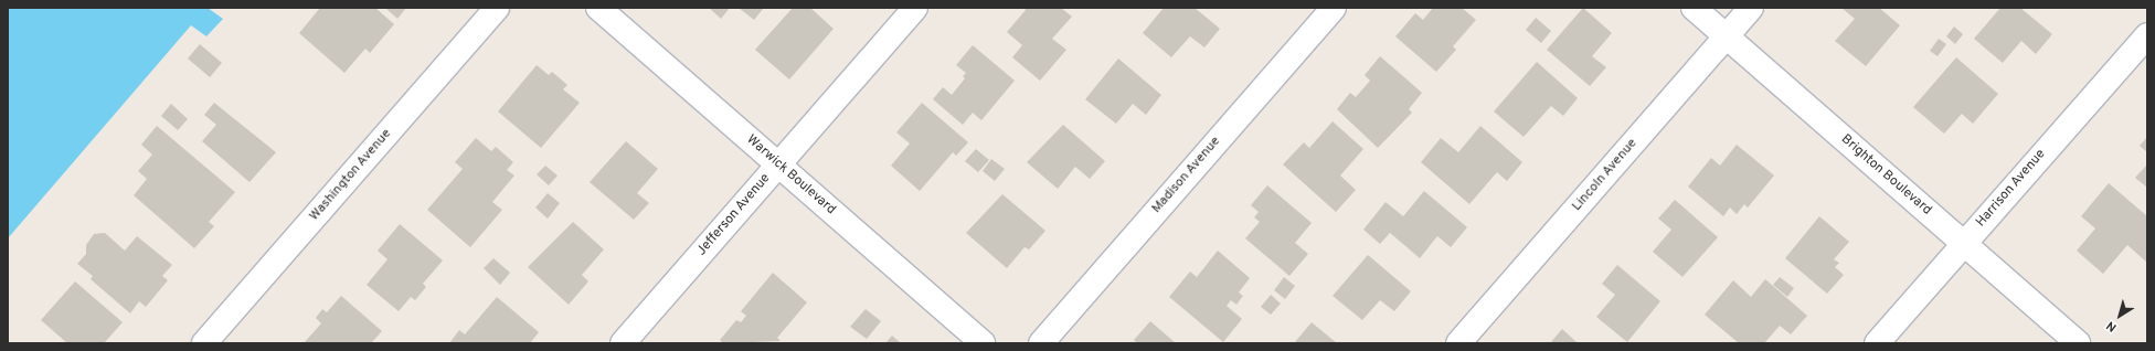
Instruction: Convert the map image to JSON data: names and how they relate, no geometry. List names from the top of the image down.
{
  "streets": {
    "street": [
      "Washington Avenue",
      "Warwick Boulevard",
      "Madison Avenue",
      "Lincoln Avenue",
      "Brighton Boulevard",
      "Harrison Avenue",
      "Jefferson Avenue"
    ]
  },
  "crossings": [
    ["Warwick Boulevard", "Jefferson Avenue"],
    ["Lincoln Avenue", "Brighton Boulevard"],
    ["Brighton Boulevard", "Harrison Avenue"]
  ],
  "north": "bottom left"
}
